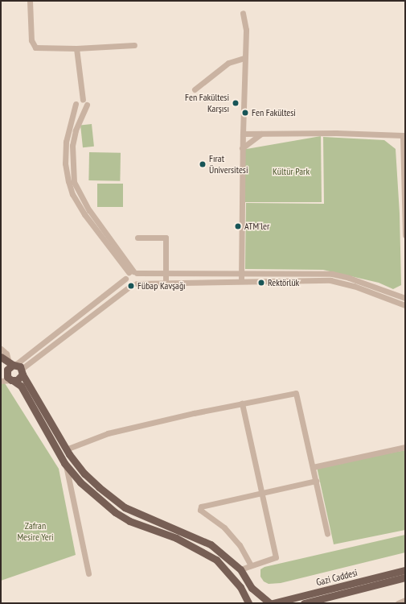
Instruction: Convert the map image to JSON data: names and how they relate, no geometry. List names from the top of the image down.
{
  "streets": {
    "main road": ["Gazi Caddesi"]
  },
  "parks": ["Kültür Park", "Zafran Mesire Yeri"],
  "places": [
    "Fen Fakültesi Karşısı",
    "Fen Fakültesi",
    "Fırat Üniversitesi",
    "ATM'ler",
    "Rektörlük",
    "Fübap Kavşağı"
  ]
}
